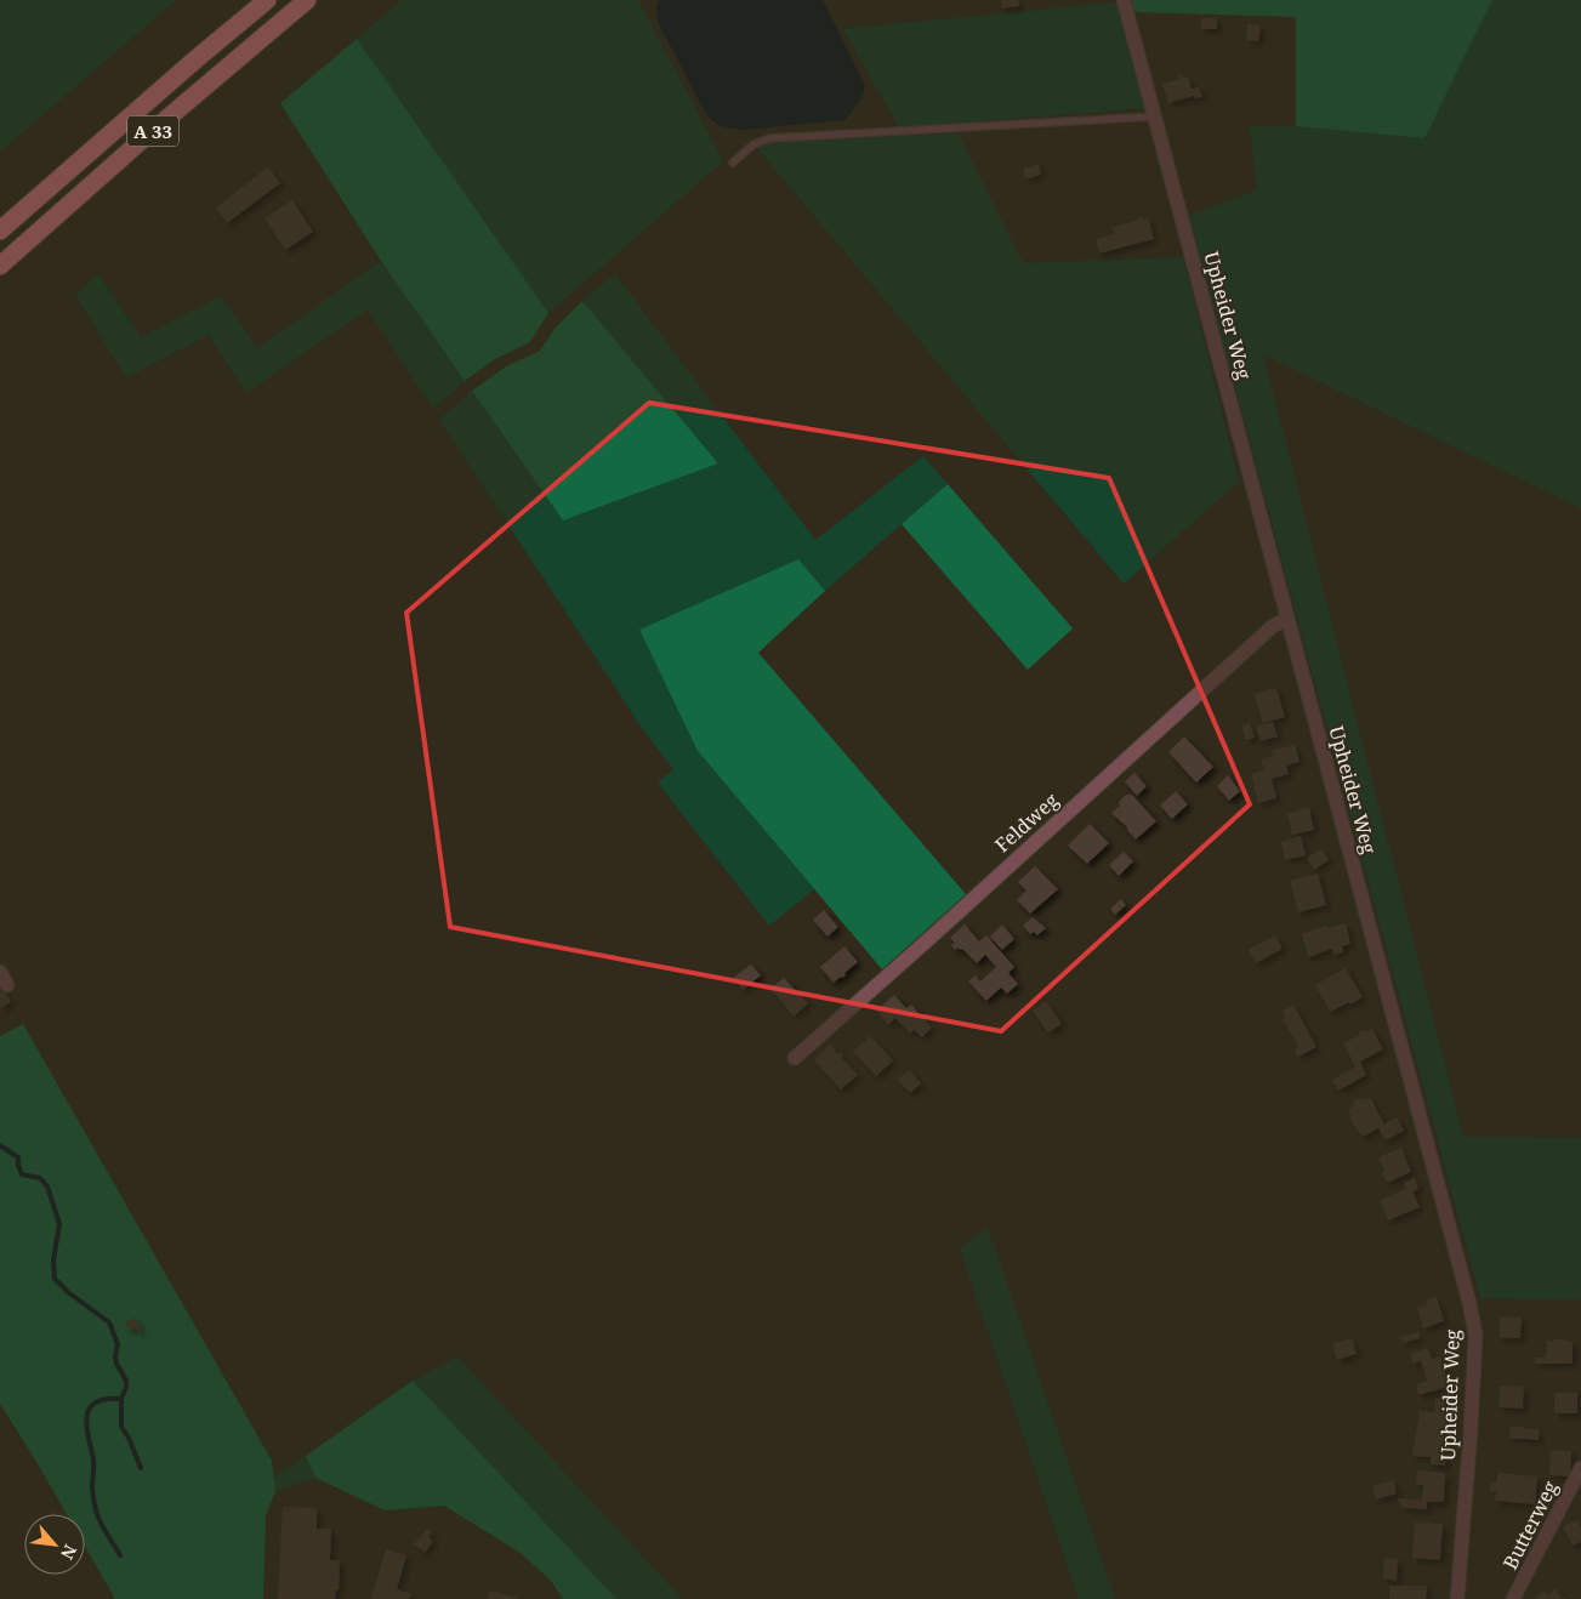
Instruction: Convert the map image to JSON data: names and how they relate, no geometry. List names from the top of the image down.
{
  "streets": {
    "highway": ["A 33"],
    "street": ["Upheider Weg", "Feldweg", "Butterweg"]
  },
  "crossings": [
    ["Upheider Weg", "Feldweg"]
  ],
  "north": "bottom right"
}
